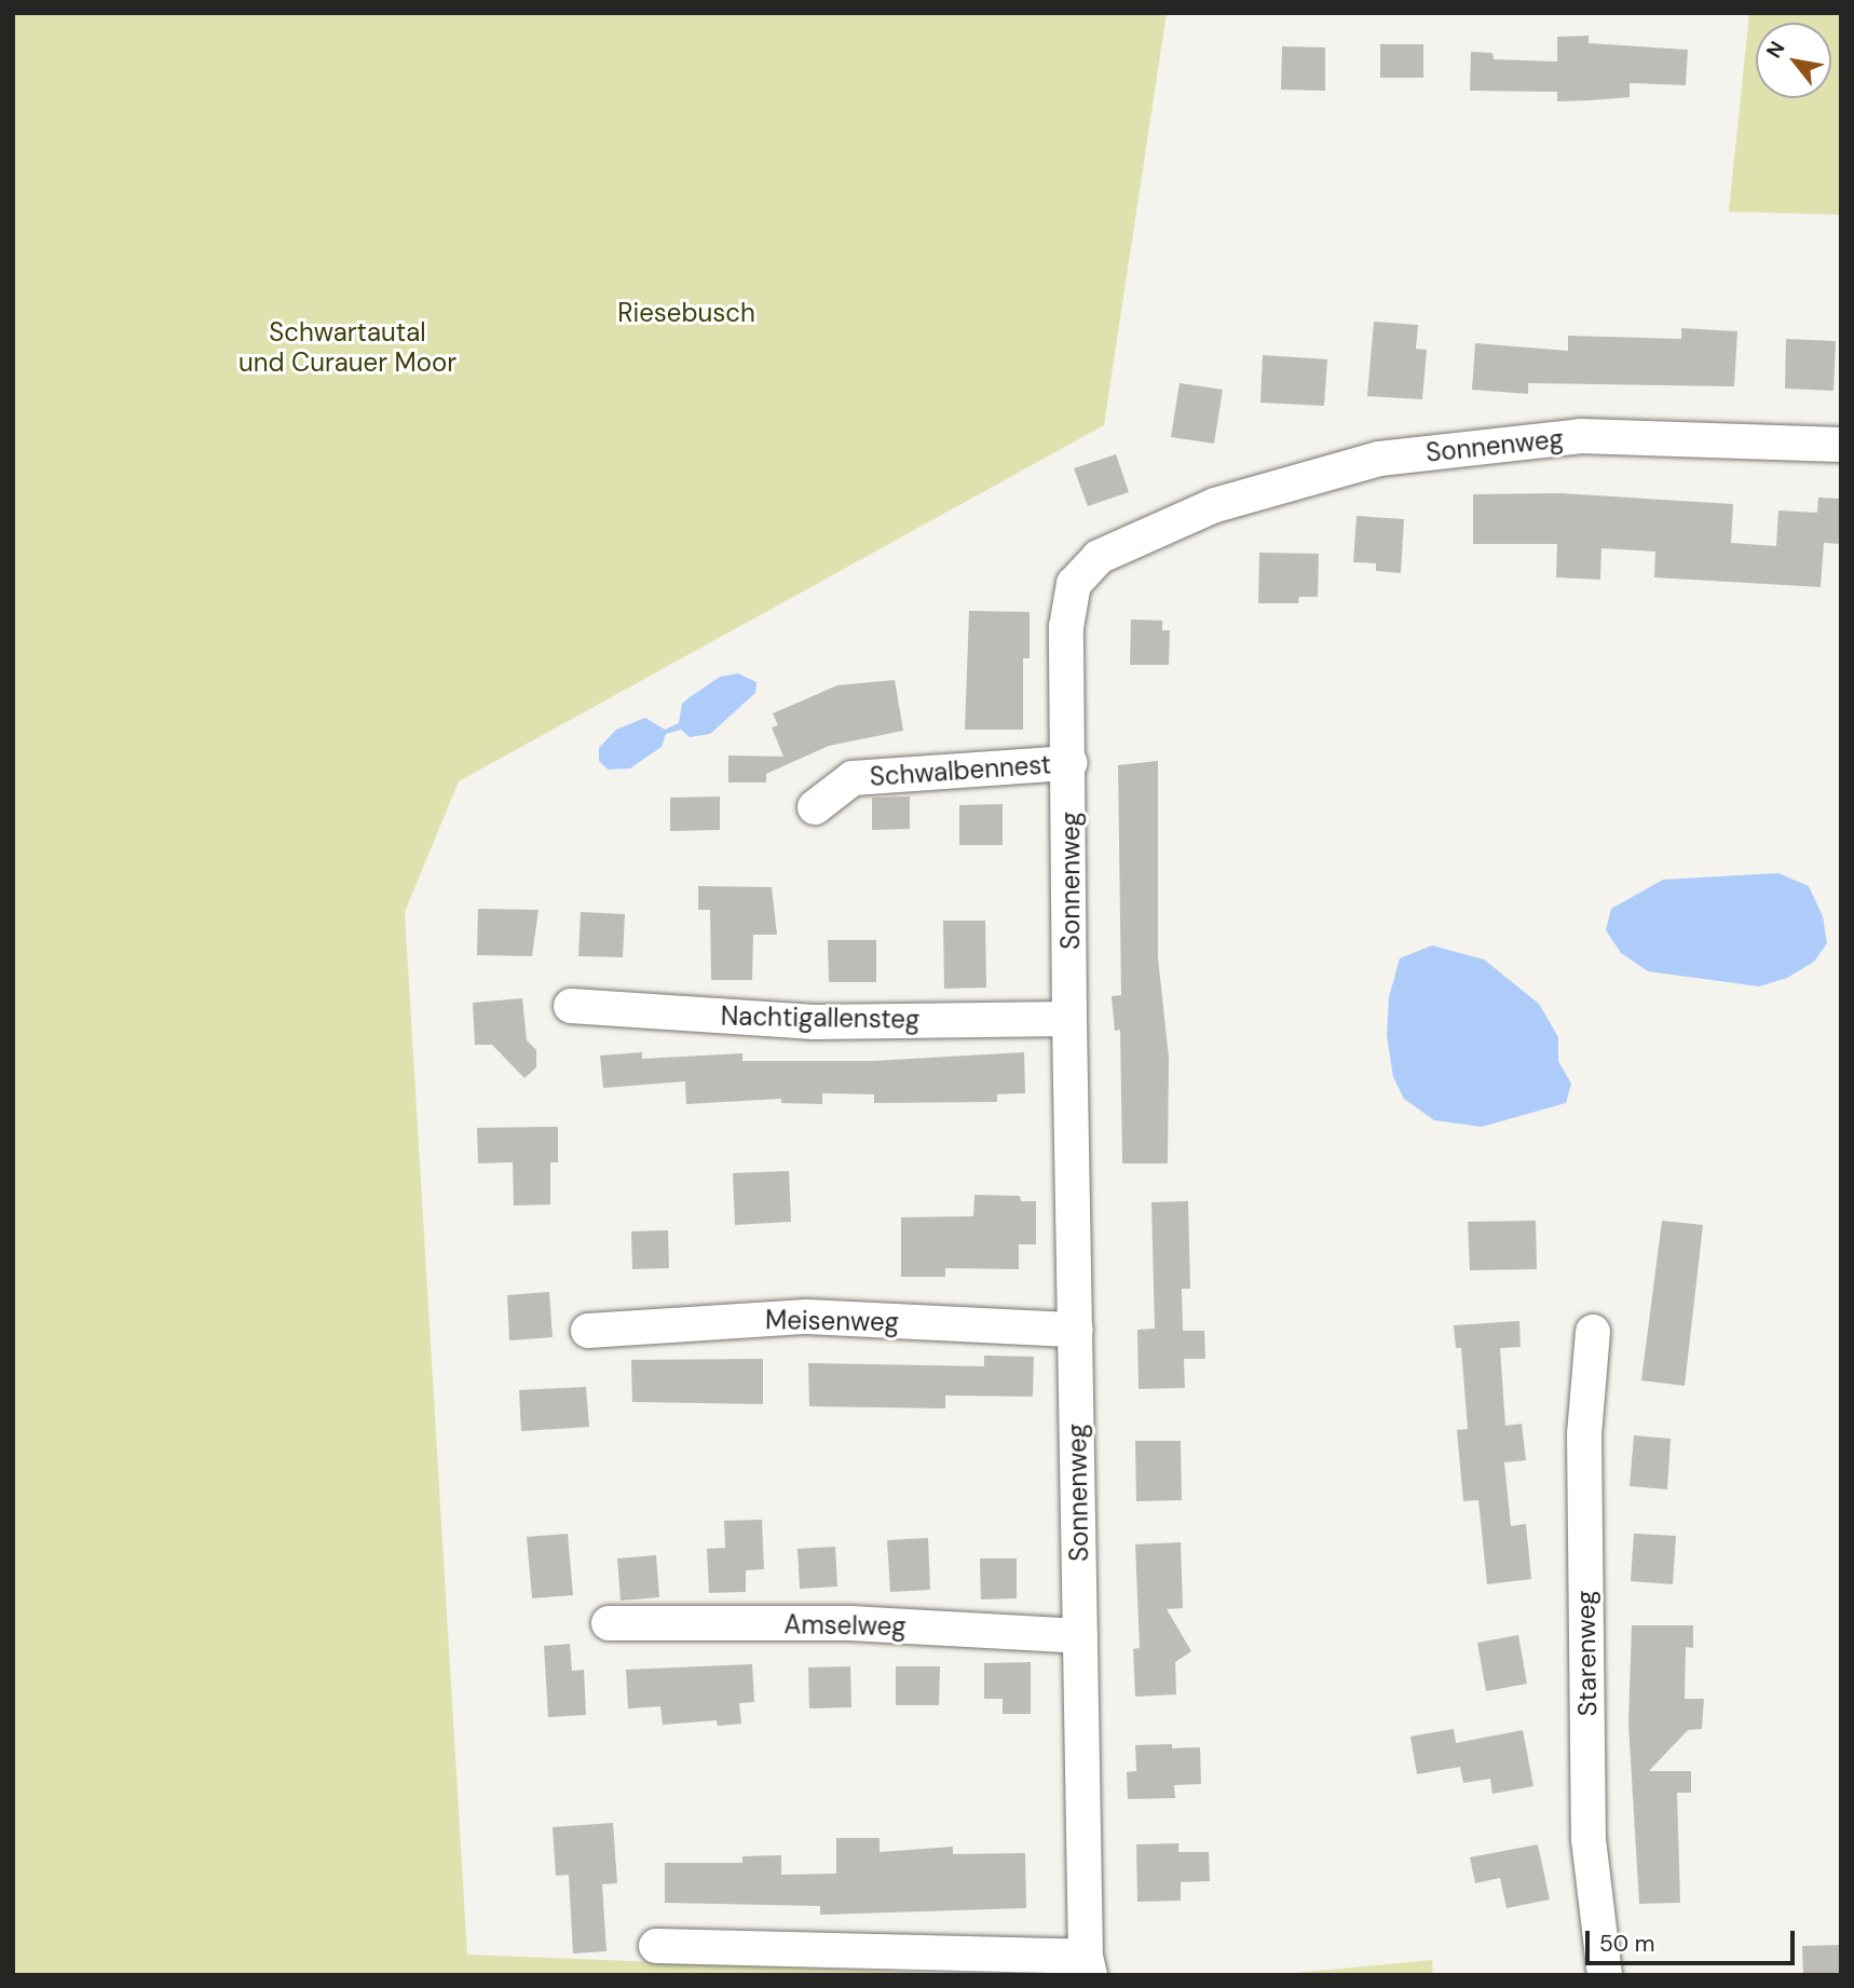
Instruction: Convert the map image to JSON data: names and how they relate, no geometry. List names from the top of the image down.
{
  "streets": {
    "street": [
      "Sonnenweg",
      "Schwalbennest",
      "Nachtigallensteg",
      "Meisenweg",
      "Amselweg",
      "Starenweg"
    ]
  },
  "crossings": [
    ["Sonnenweg", "Schwalbennest"],
    ["Sonnenweg", "Nachtigallensteg"],
    ["Sonnenweg", "Meisenweg"],
    ["Sonnenweg", "Amselweg"]
  ],
  "parks": ["Riesebusch", "Schwartautal und Curauer Moor"],
  "scale_bar": "50 m",
  "north": "top left"
}
